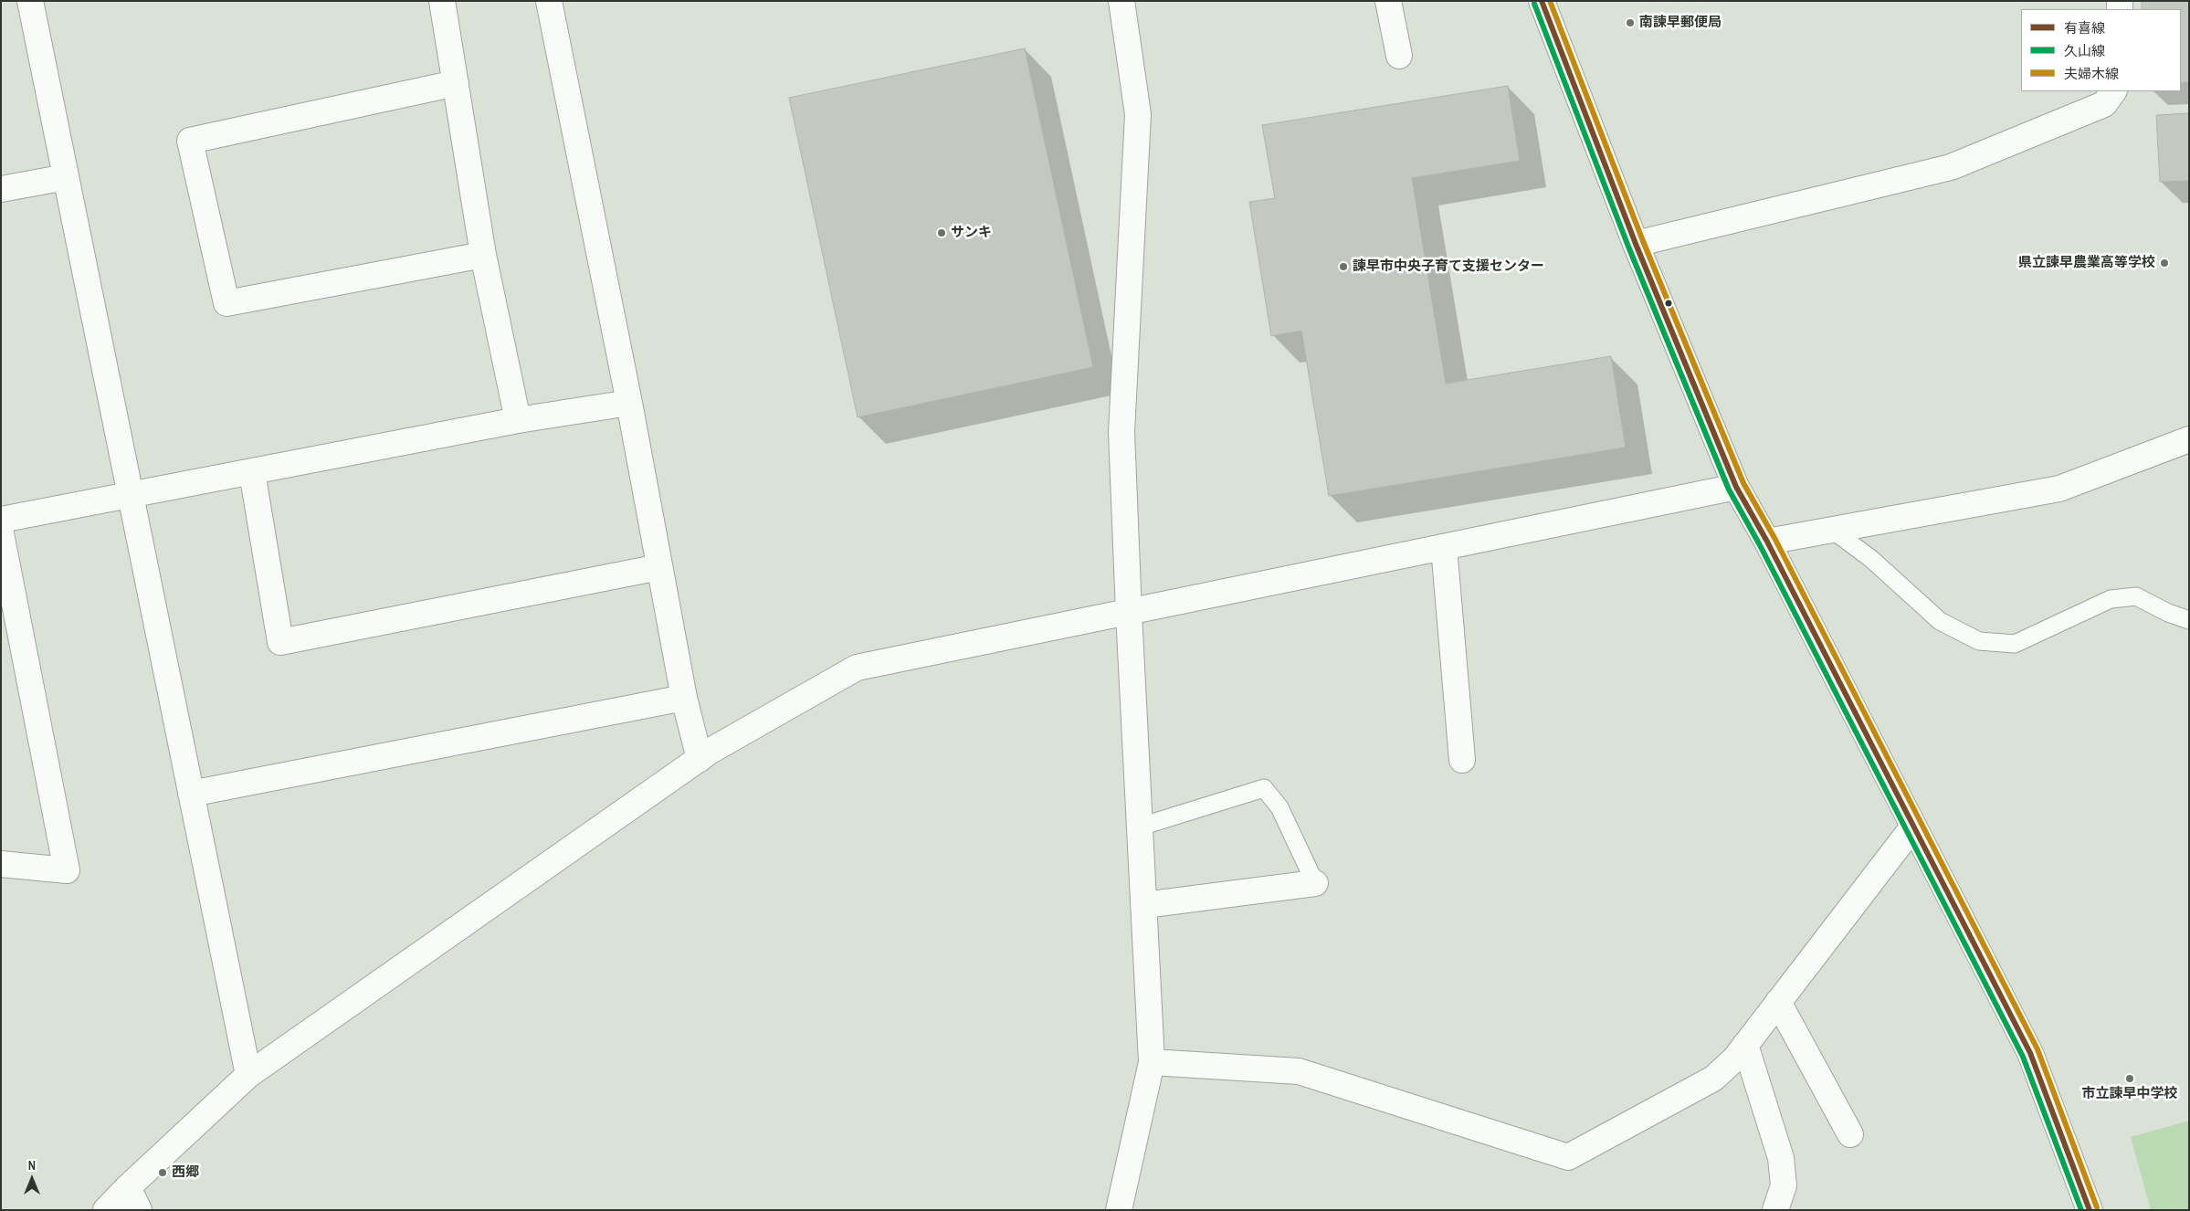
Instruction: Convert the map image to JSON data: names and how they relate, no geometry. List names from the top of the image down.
{
  "places": [
    "南諫早郵便局",
    "サンキ",
    "県立諫早農業高等学校",
    "諫早市中央子育て支援センター",
    "市立諫早中学校",
    "西郷"
  ],
  "lines": ["transit line 有喜線", "transit line 夫婦木線", "transit line 久山線"],
  "legend": ["有喜線", "久山線", "夫婦木線"],
  "north": "top"
}
